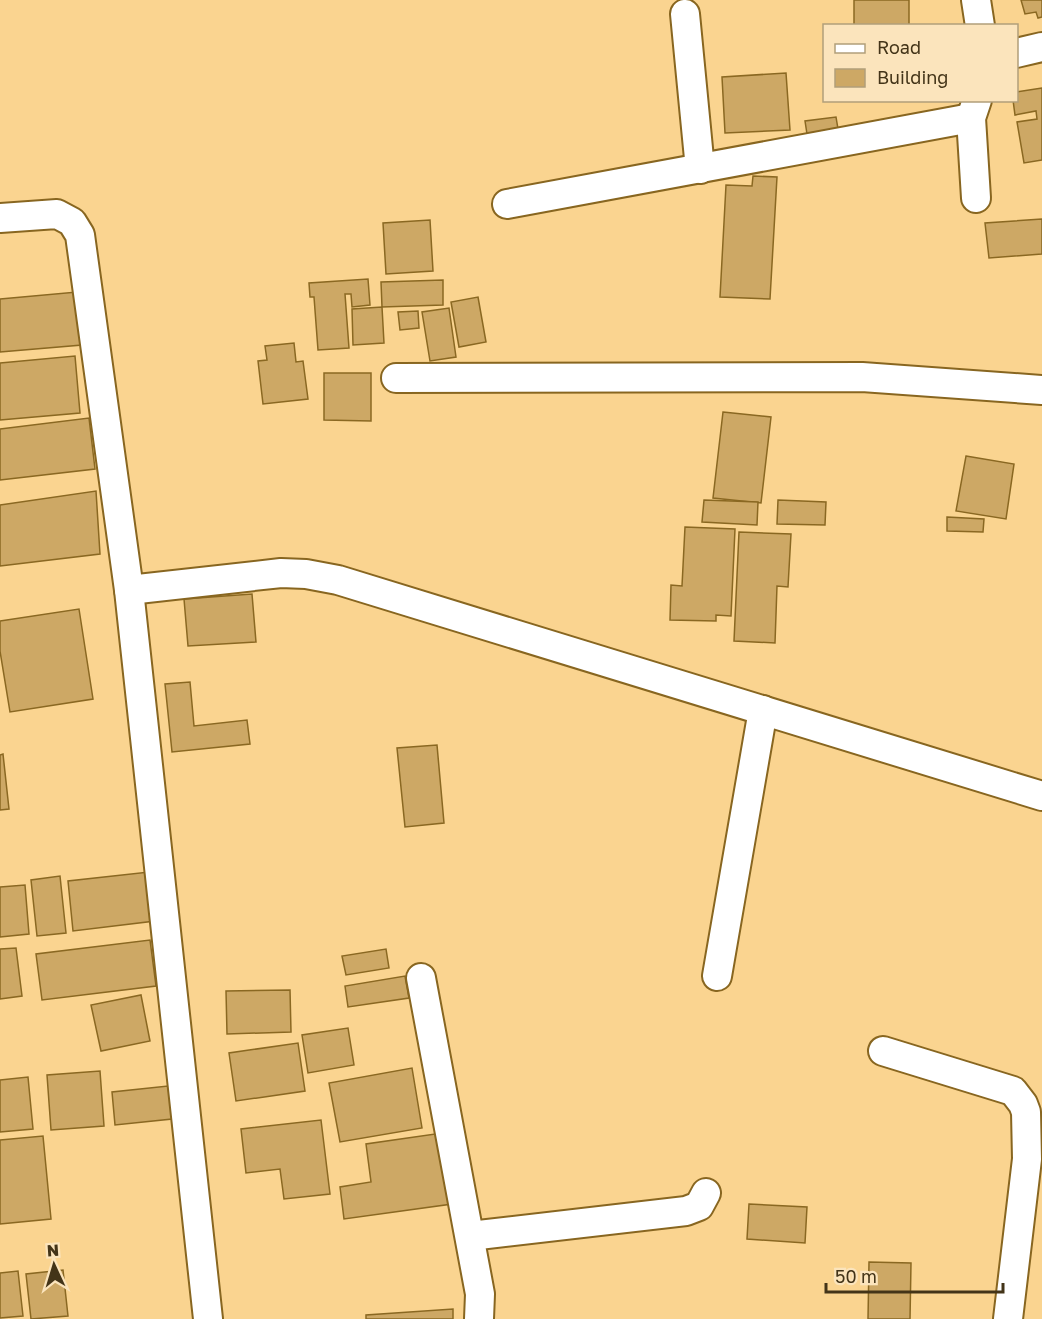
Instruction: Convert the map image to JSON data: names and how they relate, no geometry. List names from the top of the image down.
{
  "legend": ["Road", "Building"],
  "scale_bar": "50 m",
  "north": "top"
}
